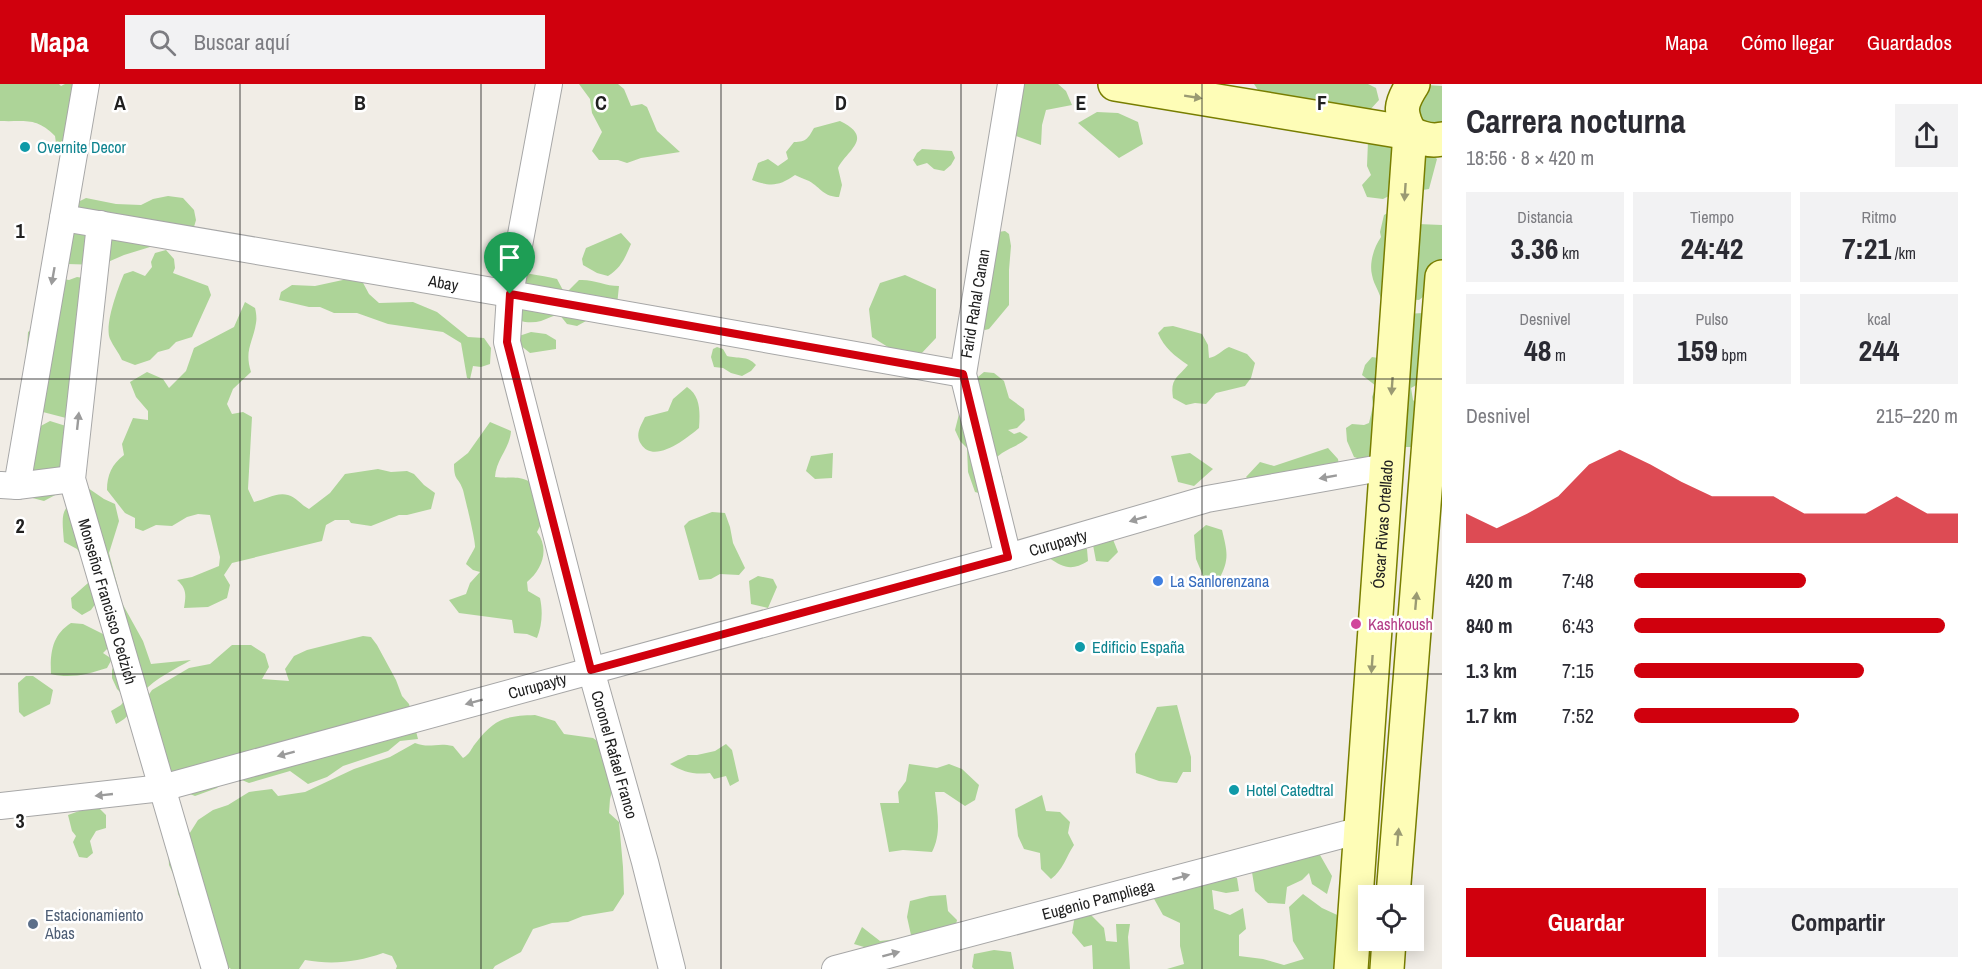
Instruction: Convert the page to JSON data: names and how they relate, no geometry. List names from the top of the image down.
{
  "streets": {
    "street": [
      "Abay",
      "Farid Rahal Canan",
      "Óscar Rivas Ortellado",
      "Curupayty",
      "Monseñor Francisco Cedzich",
      "Coronel Rafael Franco",
      "Eugenio Pampliega"
    ]
  },
  "crossings": [
    ["Abay", "Farid Rahal Canan"],
    ["Abay", "Monseñor Francisco Cedzich"],
    ["Abay", "Coronel Rafael Franco"],
    ["Farid Rahal Canan", "Curupayty"],
    ["Óscar Rivas Ortellado", "Curupayty"],
    ["Óscar Rivas Ortellado", "Eugenio Pampliega"],
    ["Curupayty", "Monseñor Francisco Cedzich"],
    ["Curupayty", "Coronel Rafael Franco"]
  ],
  "one_way": ["Curupayty", "Eugenio Pampliega"],
  "places": [
    "Overnite Decor",
    "La Sanlorenzana",
    "Kashkoush",
    "Edificio España",
    "Hotel Catedtral",
    "Estacionamiento Abas"
  ],
  "page": {
    "header": "Mapa",
    "search": "Buscar aquí",
    "nav": ["Mapa", "Cómo llegar", "Guardados"],
    "heading": ["Carrera nocturna", "18:56 · 8 × 420 m"],
    "stats": [
      ["Distancia", "3.36 km"],
      ["Tiempo", "24:42"],
      ["Ritmo", "7:21 /km"],
      ["Desnivel", "48 m"],
      ["Pulso", "159 bpm"],
      ["kcal", "244"]
    ],
    "chart": ["Desnivel", "215–220 m"],
    "list": [
      {
        "name": "420 m",
        "note": "7:48"
      },
      {
        "name": "840 m",
        "note": "6:43"
      },
      {
        "name": "1.3 km",
        "note": "7:15"
      },
      {
        "name": "1.7 km",
        "note": "7:52"
      }
    ],
    "buttons": ["Guardar", "Compartir"]
  },
  "grid": {
    "columns": [
      "A",
      "B",
      "C",
      "D",
      "E",
      "F"
    ],
    "rows": ["1", "2", "3"]
  }
}
